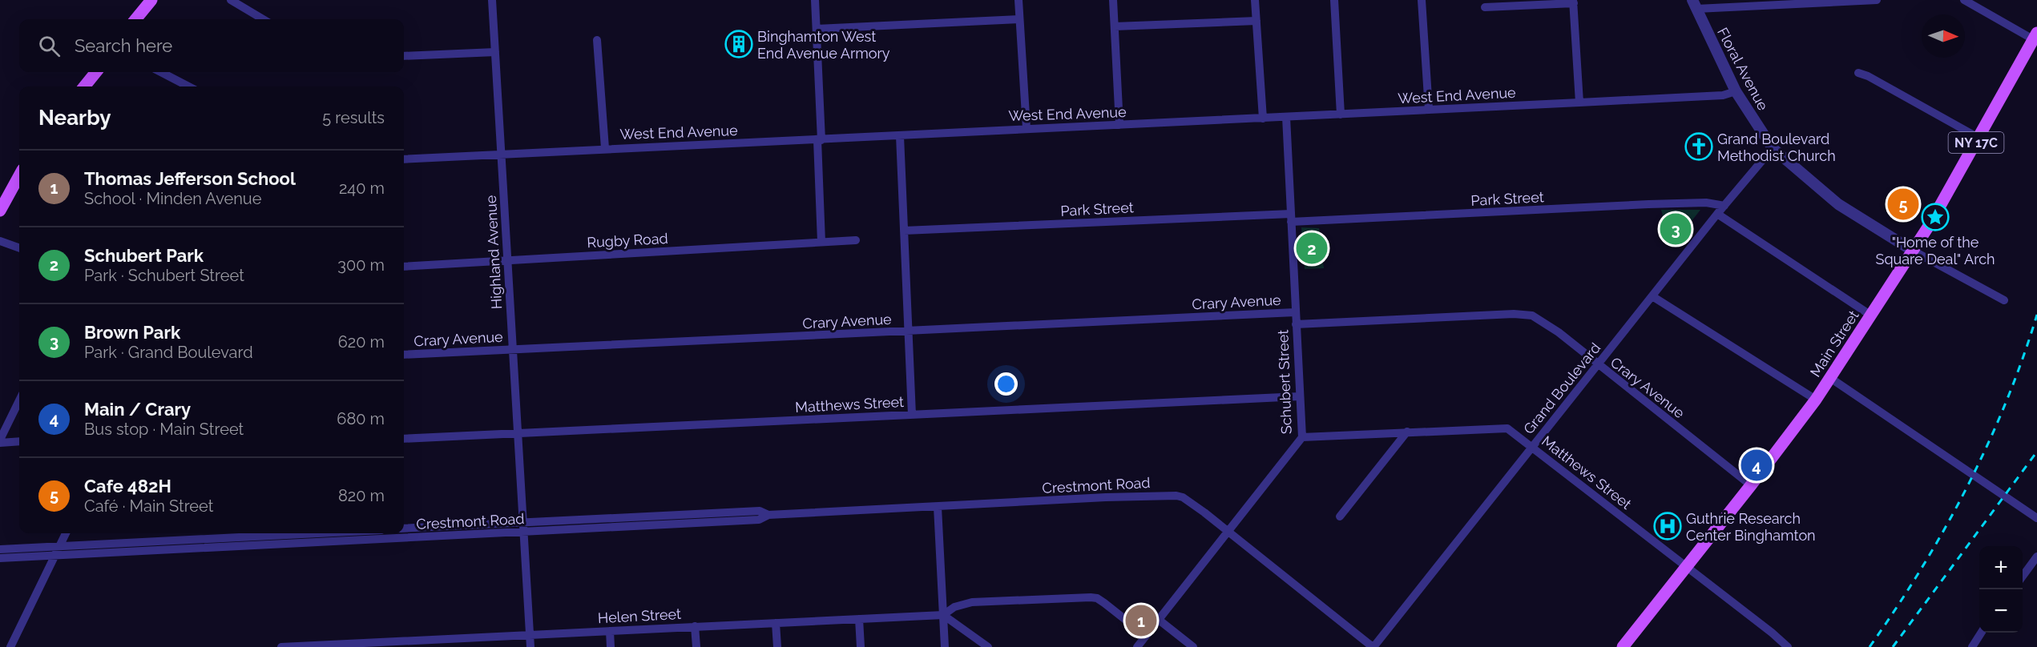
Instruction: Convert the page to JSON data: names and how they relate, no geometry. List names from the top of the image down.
{
  "streets": {
    "main road": ["NY 17C", "Main Street"],
    "street": [
      "Floral Avenue",
      "West End Avenue",
      "Park Street",
      "Rugby Road",
      "Highland Avenue",
      "Crary Avenue",
      "Schubert Street",
      "Grand Boulevard",
      "Matthews Street",
      "Crestmont Road",
      "Helen Street"
    ]
  },
  "crossings": [
    ["Floral Avenue", "West End Avenue"],
    ["Floral Avenue", "Main Street"],
    ["Floral Avenue", "Grand Boulevard"],
    ["West End Avenue", "Highland Avenue"],
    ["West End Avenue", "Schubert Street"],
    ["Park Street", "Schubert Street"],
    ["Park Street", "Grand Boulevard"],
    ["Rugby Road", "Highland Avenue"],
    ["Highland Avenue", "Crary Avenue"],
    ["Highland Avenue", "Matthews Street"],
    ["Highland Avenue", "Crestmont Road"],
    ["Highland Avenue", "Helen Street"],
    ["Crary Avenue", "Main Street"],
    ["Crary Avenue", "Schubert Street"],
    ["Crary Avenue", "Grand Boulevard"],
    ["Main Street", "Matthews Street"],
    ["Schubert Street", "Matthews Street"],
    ["Schubert Street", "Crestmont Road"],
    ["Grand Boulevard", "Matthews Street"],
    ["Grand Boulevard", "Crestmont Road"]
  ],
  "places": {
    "building": ["Binghamton West End Avenue Armory"],
    "church": ["Grand Boulevard Methodist Church"],
    "place": ["\"Home of the Square Deal\" Arch"],
    "hospital": ["Guthrie Research Center Binghamton"]
  },
  "north": "right",
  "page": {
    "search": "Search here",
    "heading": ["Nearby", "5 results"],
    "list": [
      {
        "mark": "1",
        "name": "Thomas Jefferson School",
        "note": "School · Minden Avenue",
        "value": "240 m"
      },
      {
        "mark": "2",
        "name": "Schubert Park",
        "note": "Park · Schubert Street",
        "value": "300 m"
      },
      {
        "mark": "3",
        "name": "Brown Park",
        "note": "Park · Grand Boulevard",
        "value": "620 m"
      },
      {
        "mark": "4",
        "name": "Main / Crary",
        "note": "Bus stop · Main Street",
        "value": "680 m"
      },
      {
        "mark": "5",
        "name": "Cafe 482H",
        "note": "Café · Main Street",
        "value": "820 m"
      }
    ],
    "pins": [
      "5",
      "3",
      "2",
      "4",
      "1"
    ],
    "map_buttons": ["+", "−"]
  }
}
